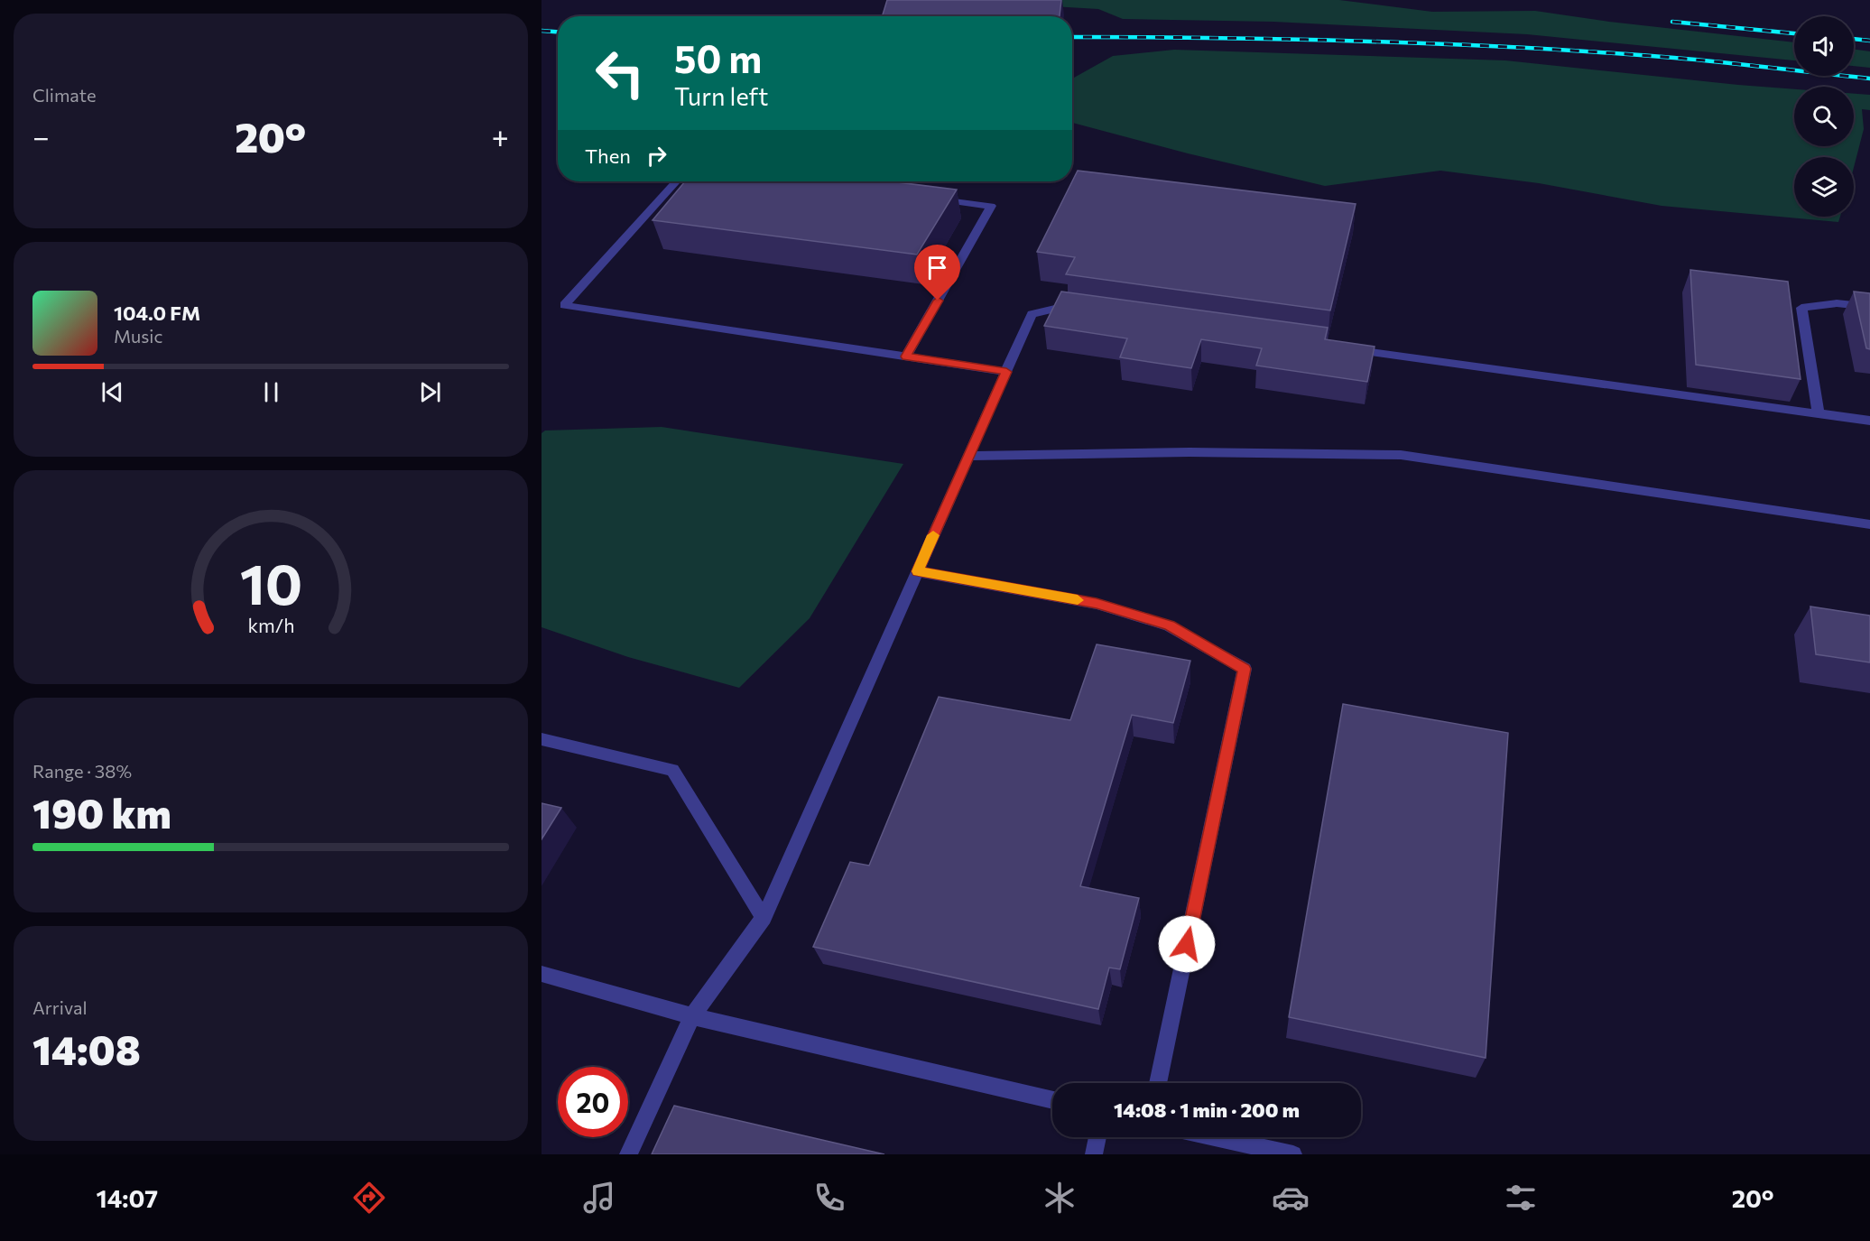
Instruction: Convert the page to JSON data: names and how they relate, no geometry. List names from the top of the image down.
{
  "page": {
    "tile": [
      "Climate",
      ["Range · 38%", "190 km"],
      ["Arrival", "14:08"]
    ],
    "turn": ["50 m", "Turn left"],
    "heat": ["−", "20°", "+"],
    "then": "Then",
    "song": ["104.0 FM", "Music"],
    "limit": "20",
    "trip": "14:08 · 1 min · 200 m",
    "tabs": ["14:07", "20°"],
    "gauge": ["10", "km/h"]
  }
}
